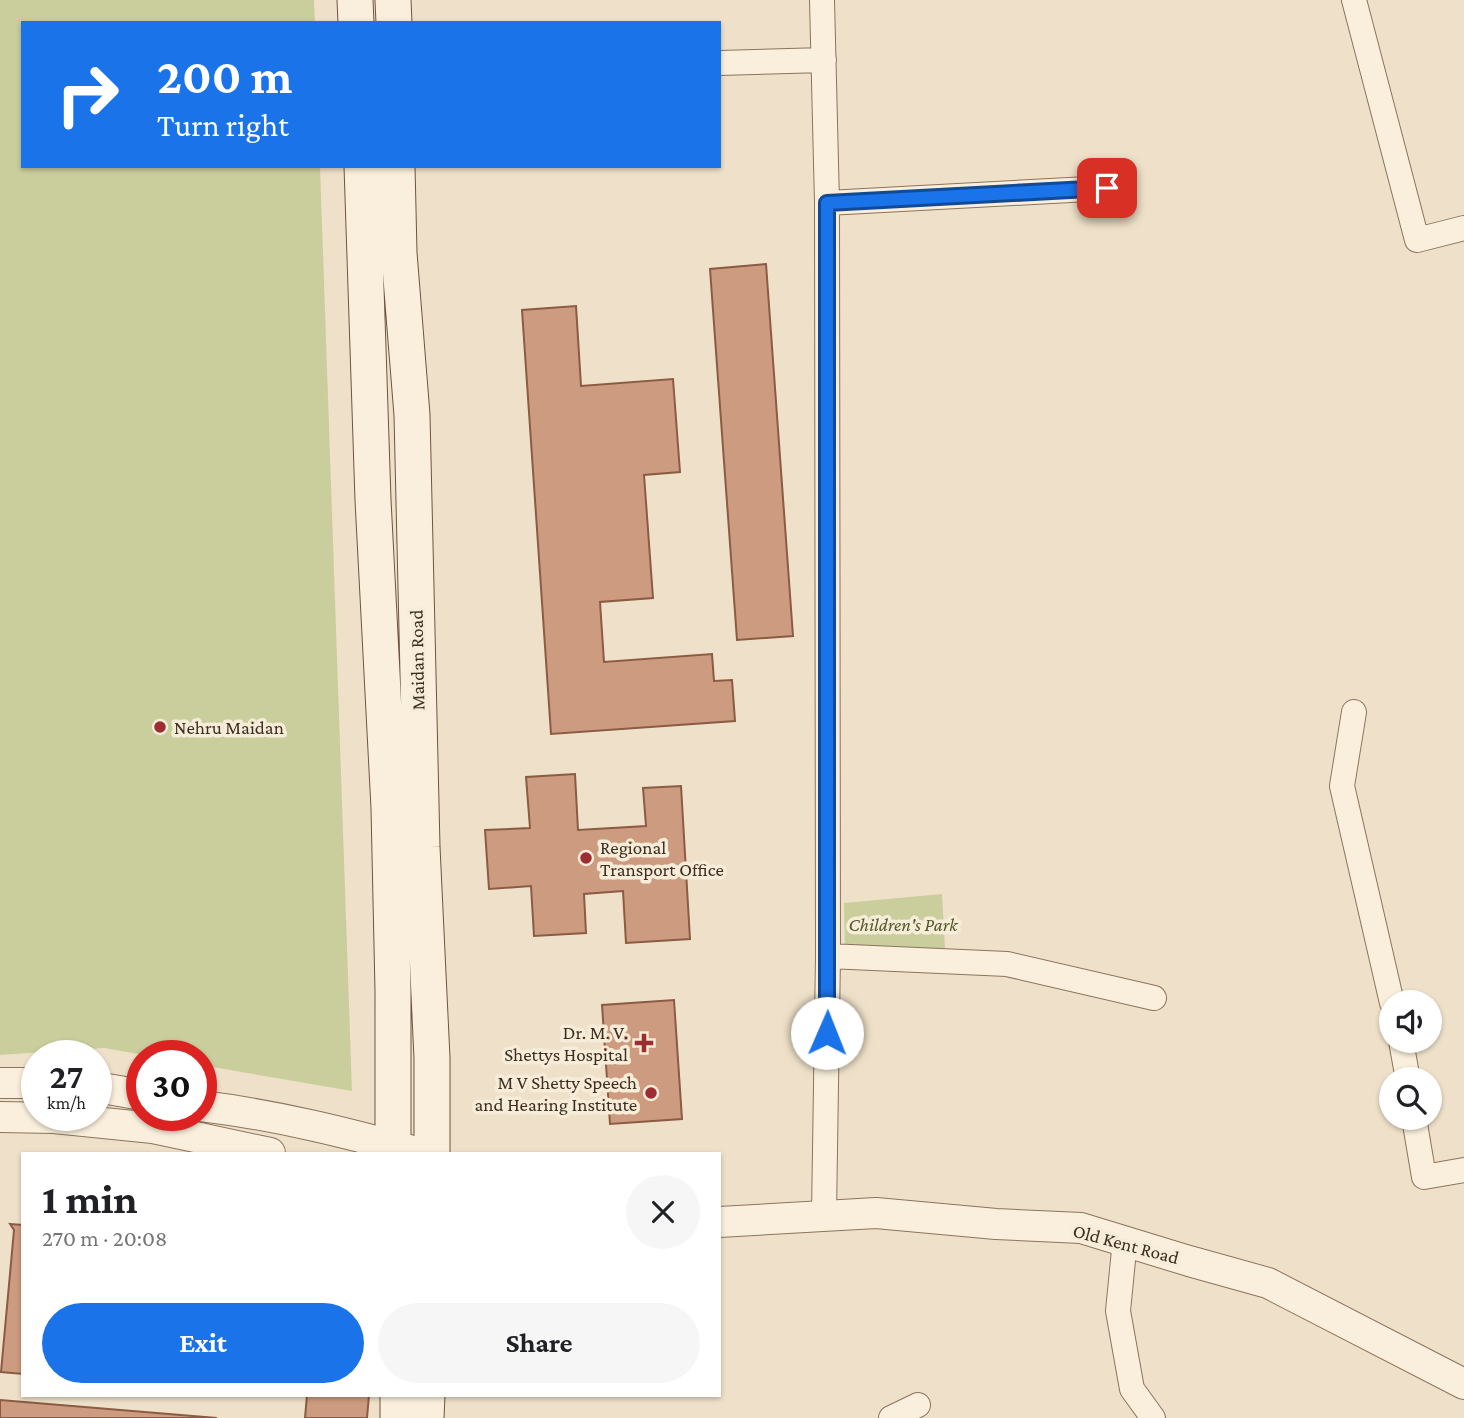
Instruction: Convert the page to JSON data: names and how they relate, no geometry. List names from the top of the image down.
{
  "streets": {
    "main road": ["Maidan Road"],
    "street": ["Old Kent Road"]
  },
  "parks": ["Children's Park"],
  "places": {
    "other": ["Nehru Maidan", "Regional Transport Office", "M V Shetty Speech and Hearing Institute"],
    "health": ["Dr. M. V. Shettys Hospital"]
  },
  "page": {
    "turn": ["200 m", "Turn right"],
    "speed": "27 km/h",
    "limit": "30",
    "heading": ["1 min", "270 m · 20:08"],
    "buttons": ["Exit", "Share"]
  }
}
